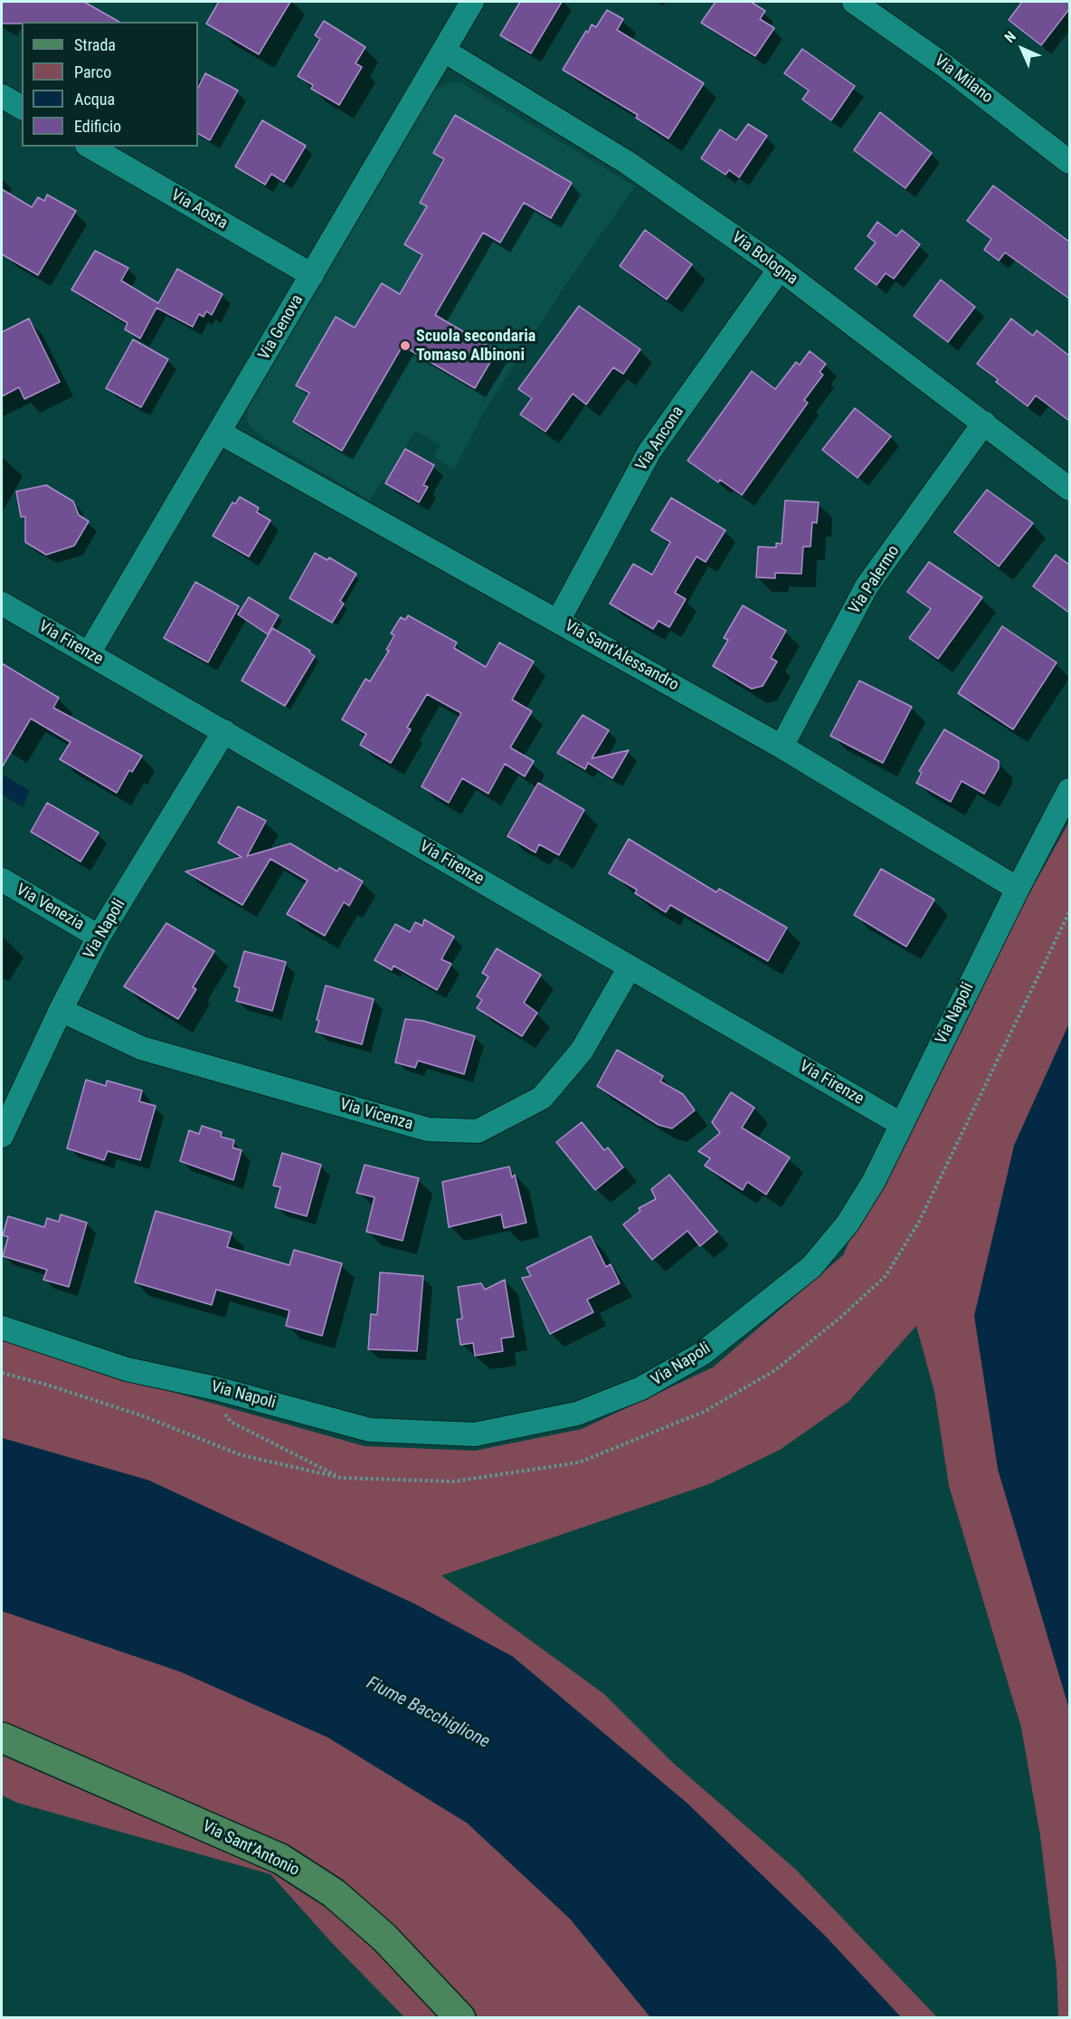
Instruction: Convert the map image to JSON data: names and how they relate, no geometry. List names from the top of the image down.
{
  "streets": {
    "street": [
      "Via Milano",
      "Via Aosta",
      "Via Bologna",
      "Via Genova",
      "Via Ancona",
      "Via Palermo",
      "Via Firenze",
      "Via Sant'Alessandro",
      "Via Venezia",
      "Via Napoli",
      "Via Vicenza",
      "Via Sant'Antonio"
    ]
  },
  "crossings": [
    ["Via Aosta", "Via Genova"],
    ["Via Bologna", "Via Genova"],
    ["Via Bologna", "Via Ancona"],
    ["Via Bologna", "Via Palermo"],
    ["Via Genova", "Via Firenze"],
    ["Via Genova", "Via Sant'Alessandro"],
    ["Via Ancona", "Via Sant'Alessandro"],
    ["Via Palermo", "Via Sant'Alessandro"],
    ["Via Firenze", "Via Napoli"],
    ["Via Firenze", "Via Vicenza"],
    ["Via Sant'Alessandro", "Via Napoli"],
    ["Via Venezia", "Via Napoli"],
    ["Via Napoli", "Via Vicenza"]
  ],
  "water": ["Fiume Bacchiglione"],
  "places": ["Scuola secondaria Tomaso Albinoni"],
  "legend": [
    "Strada",
    "Parco",
    "Acqua",
    "Edificio"
  ],
  "north": "top left"
}
